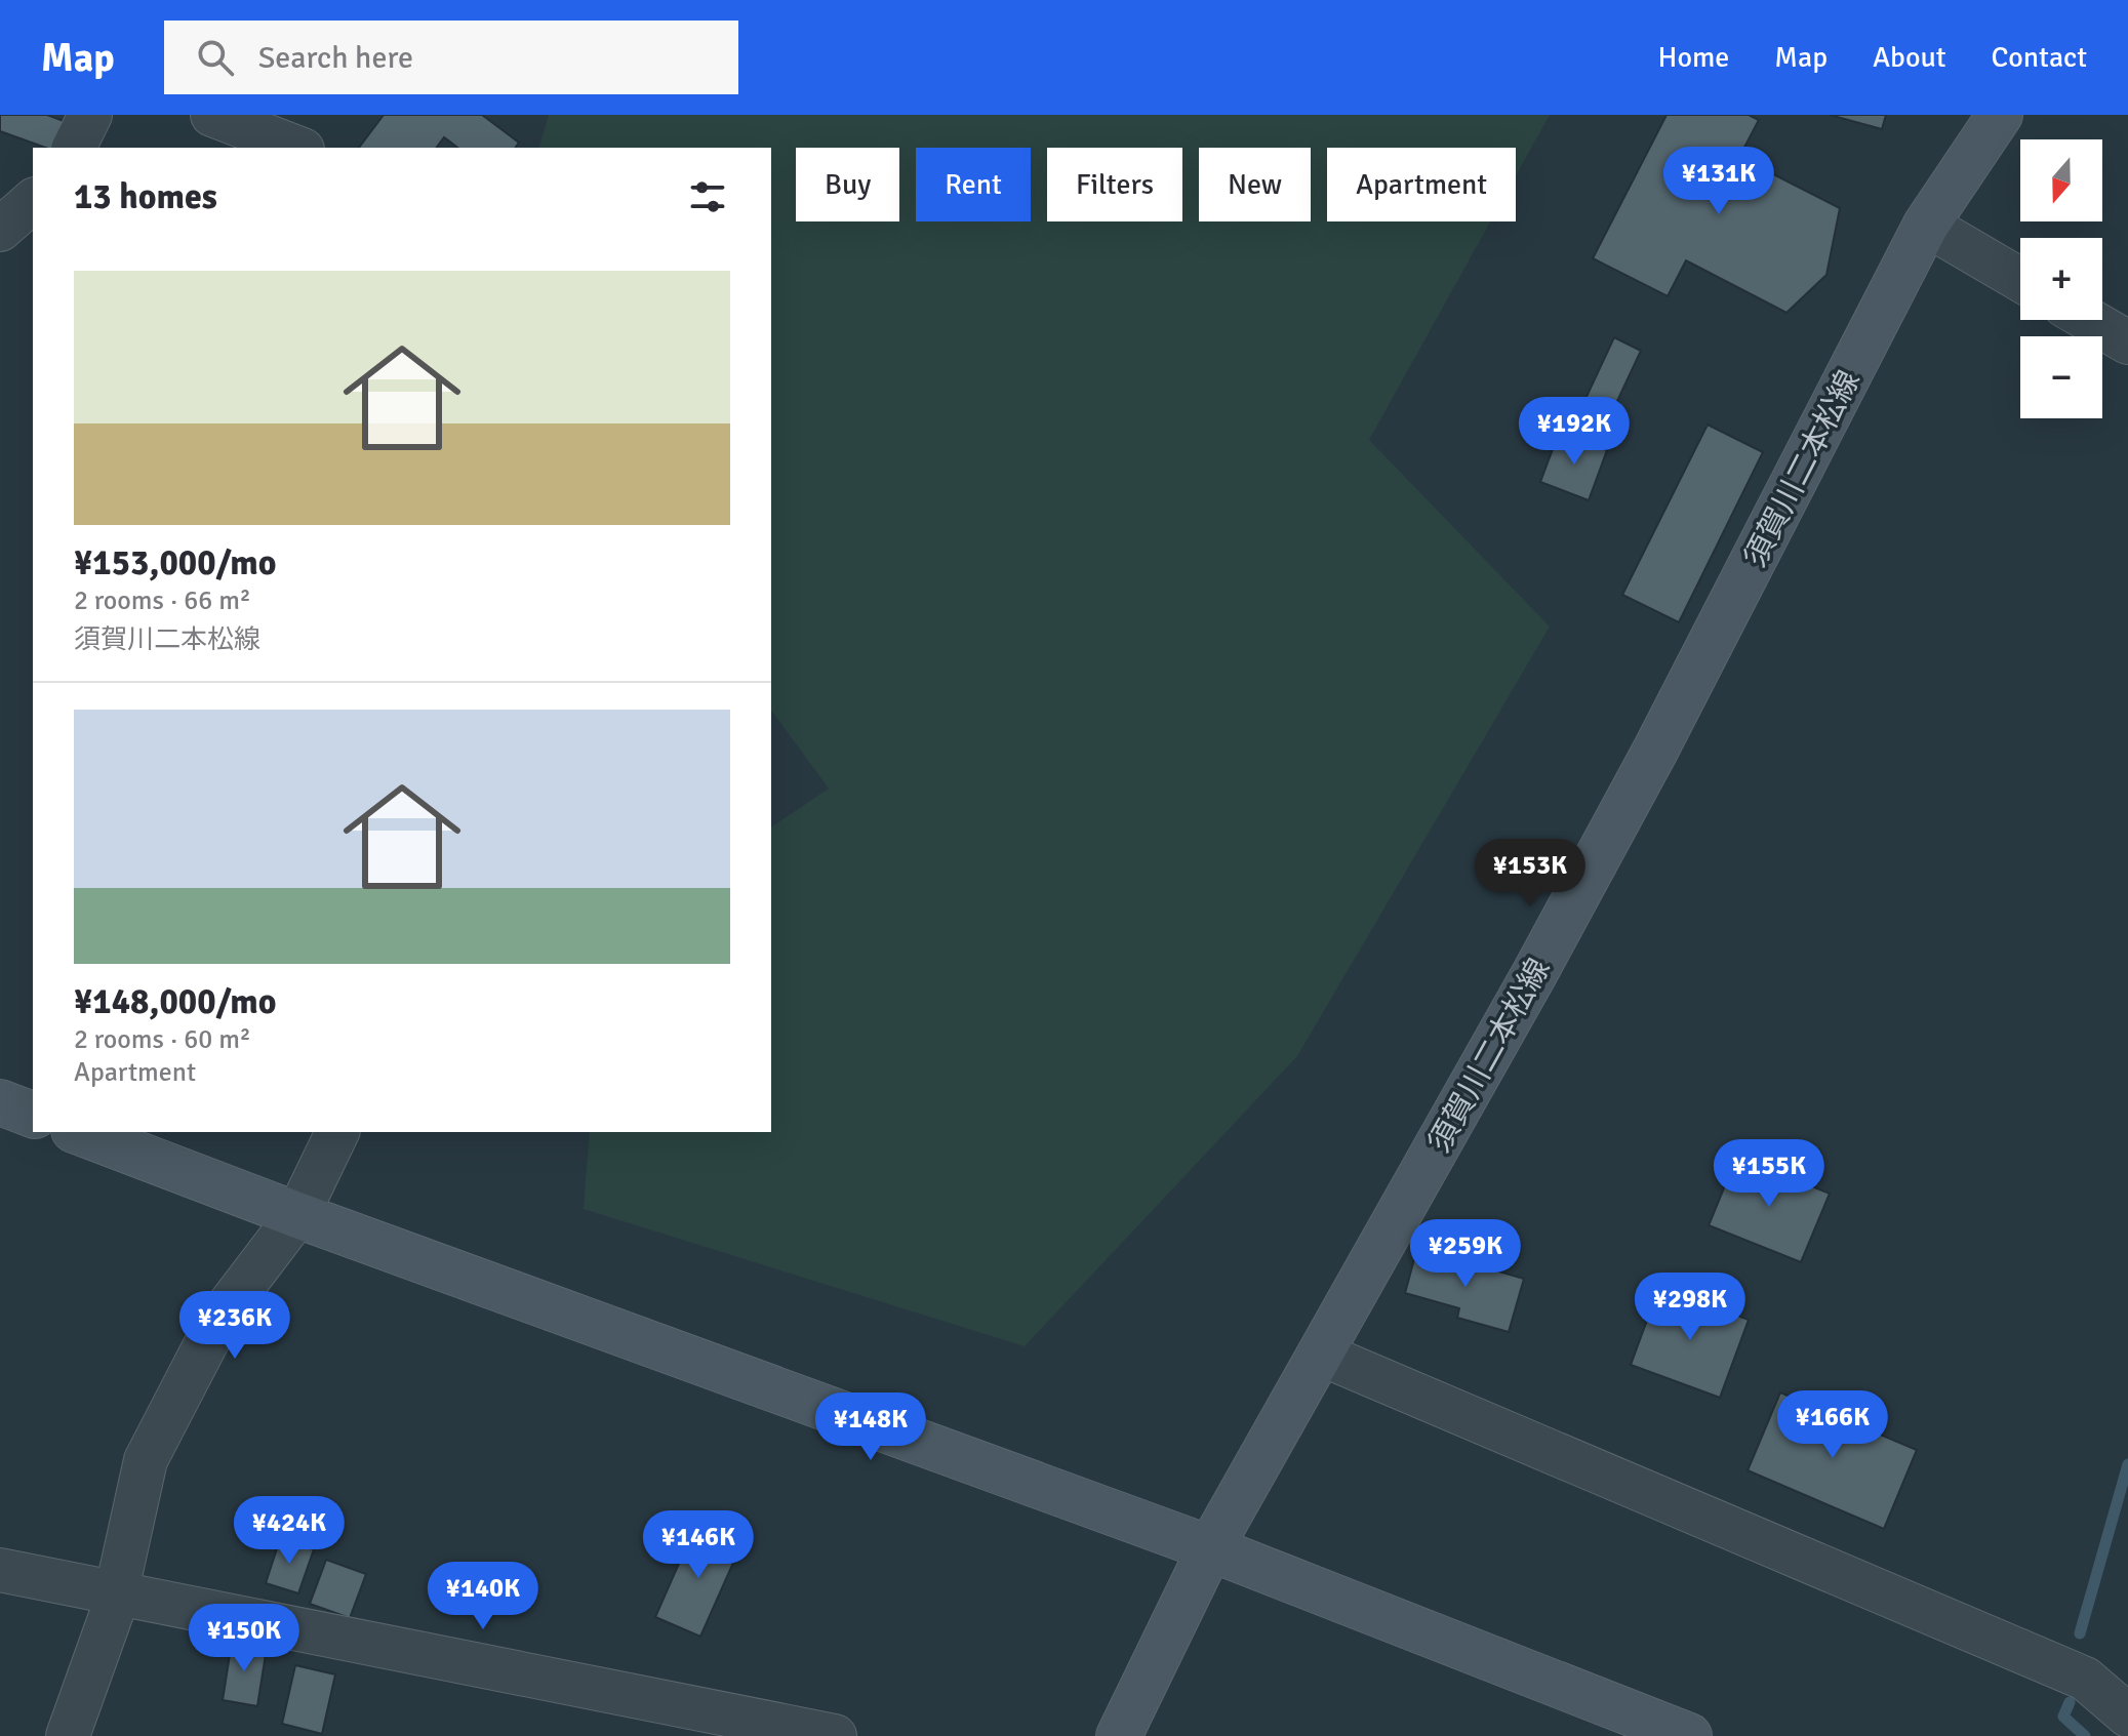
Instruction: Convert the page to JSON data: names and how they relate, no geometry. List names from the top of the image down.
{
  "streets": {
    "main road": ["須賀川二本松線"]
  },
  "north": "bottom",
  "page": {
    "header": "Map",
    "search": "Search here",
    "nav": [
      "Home",
      "Map",
      "About",
      "Contact"
    ],
    "map_buttons": ["+", "−"],
    "price": [
      "¥131K",
      "¥192K",
      "¥153K",
      "¥155K",
      "¥259K",
      "¥298K",
      "¥236K",
      "¥166K",
      "¥148K",
      "¥424K",
      "¥146K",
      "¥140K",
      "¥150K"
    ],
    "chip": [
      "Buy",
      "Rent",
      "Filters",
      "New",
      "Apartment"
    ],
    "heading": "13 homes",
    "list": [
      {
        "name": "¥153,000/mo",
        "note": "2 rooms · 66 m² · 須賀川二本松線"
      },
      {
        "name": "¥148,000/mo",
        "note": "2 rooms · 60 m² · Apartment"
      }
    ]
  }
}
